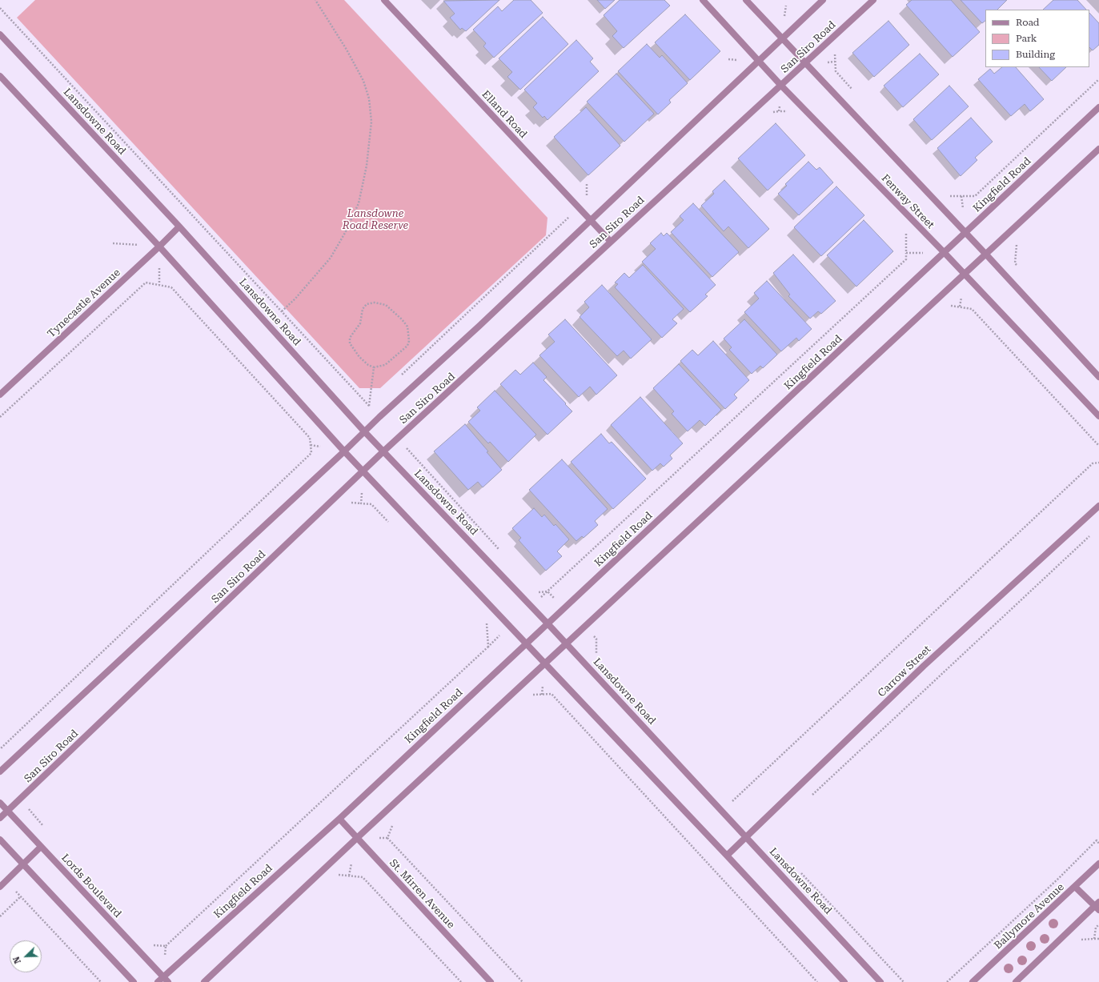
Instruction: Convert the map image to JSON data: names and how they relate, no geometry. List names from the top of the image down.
{
  "streets": {
    "street": [
      "San Siro Road",
      "Elland Road",
      "Lansdowne Road",
      "Kingfield Road",
      "Fenway Street",
      "Tynecastle Avenue",
      "Carrow Street",
      "Lords Boulevard",
      "St. Mirren Avenue",
      "Ballymore Avenue"
    ]
  },
  "crossings": [
    ["San Siro Road", "Elland Road"],
    ["San Siro Road", "Lansdowne Road"],
    ["San Siro Road", "Fenway Street"],
    ["San Siro Road", "Lords Boulevard"],
    ["Lansdowne Road", "Kingfield Road"],
    ["Lansdowne Road", "Tynecastle Avenue"],
    ["Lansdowne Road", "Carrow Street"],
    ["Kingfield Road", "Fenway Street"],
    ["Kingfield Road", "Lords Boulevard"],
    ["Kingfield Road", "St. Mirren Avenue"]
  ],
  "parks": ["Lansdowne Road Reserve"],
  "legend": ["Road", "Park", "Building"],
  "north": "bottom left"
}
